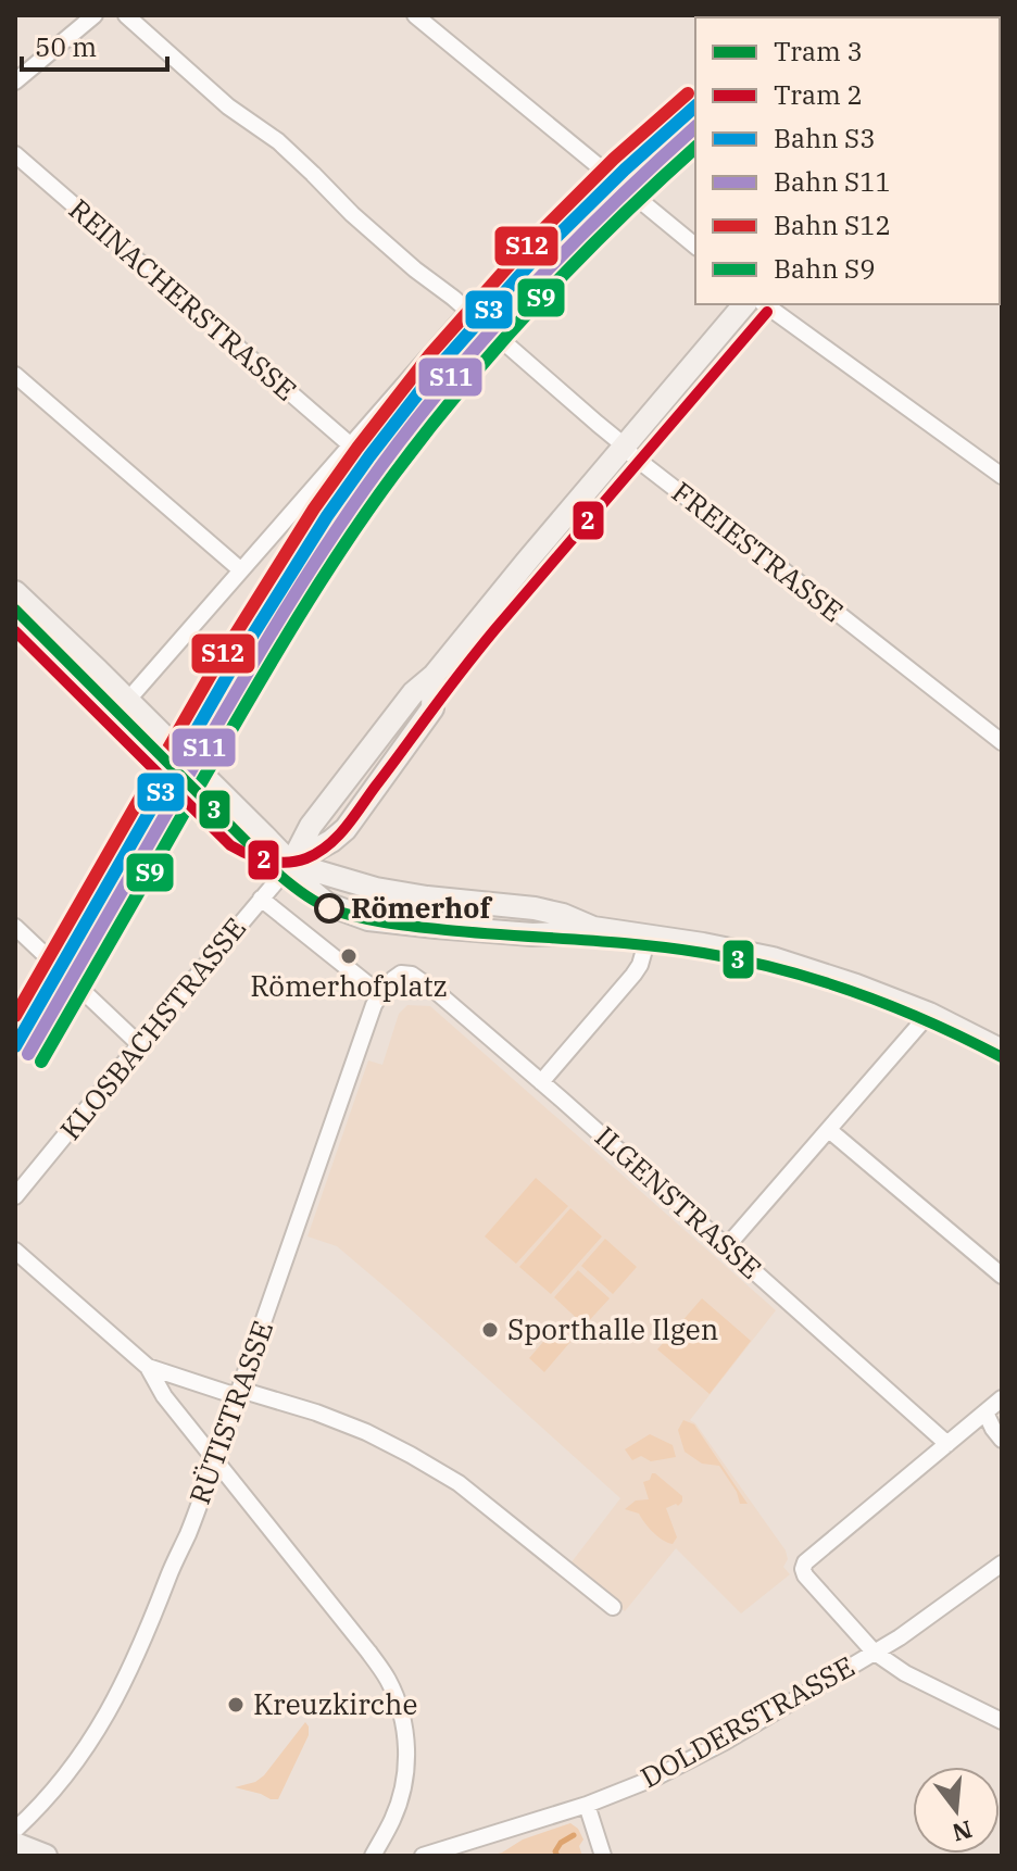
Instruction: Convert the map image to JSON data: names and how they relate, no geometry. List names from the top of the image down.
{
  "streets": {
    "main road": ["KLOSBACHSTRASSE"],
    "street": [
      "REINACHERSTRASSE",
      "FREIESTRASSE",
      "ILGENSTRASSE",
      "RÜTISTRASSE",
      "DOLDERSTRASSE"
    ]
  },
  "crossings": [
    ["FREIESTRASSE", "KLOSBACHSTRASSE"],
    ["ILGENSTRASSE", "RÜTISTRASSE"]
  ],
  "places": [
    "Römerhof",
    "Römerhofplatz",
    "Sporthalle Ilgen",
    "Kreuzkirche"
  ],
  "lines": [
    "rail line S12",
    "rail line S3",
    "rail line S11",
    "rail line S9",
    "tram line 2",
    "tram line 3"
  ],
  "legend": [
    "Tram 3",
    "Tram 2",
    "Bahn S3",
    "Bahn S11",
    "Bahn S12",
    "Bahn S9"
  ],
  "scale_bar": "50 m",
  "north": "bottom"
}
